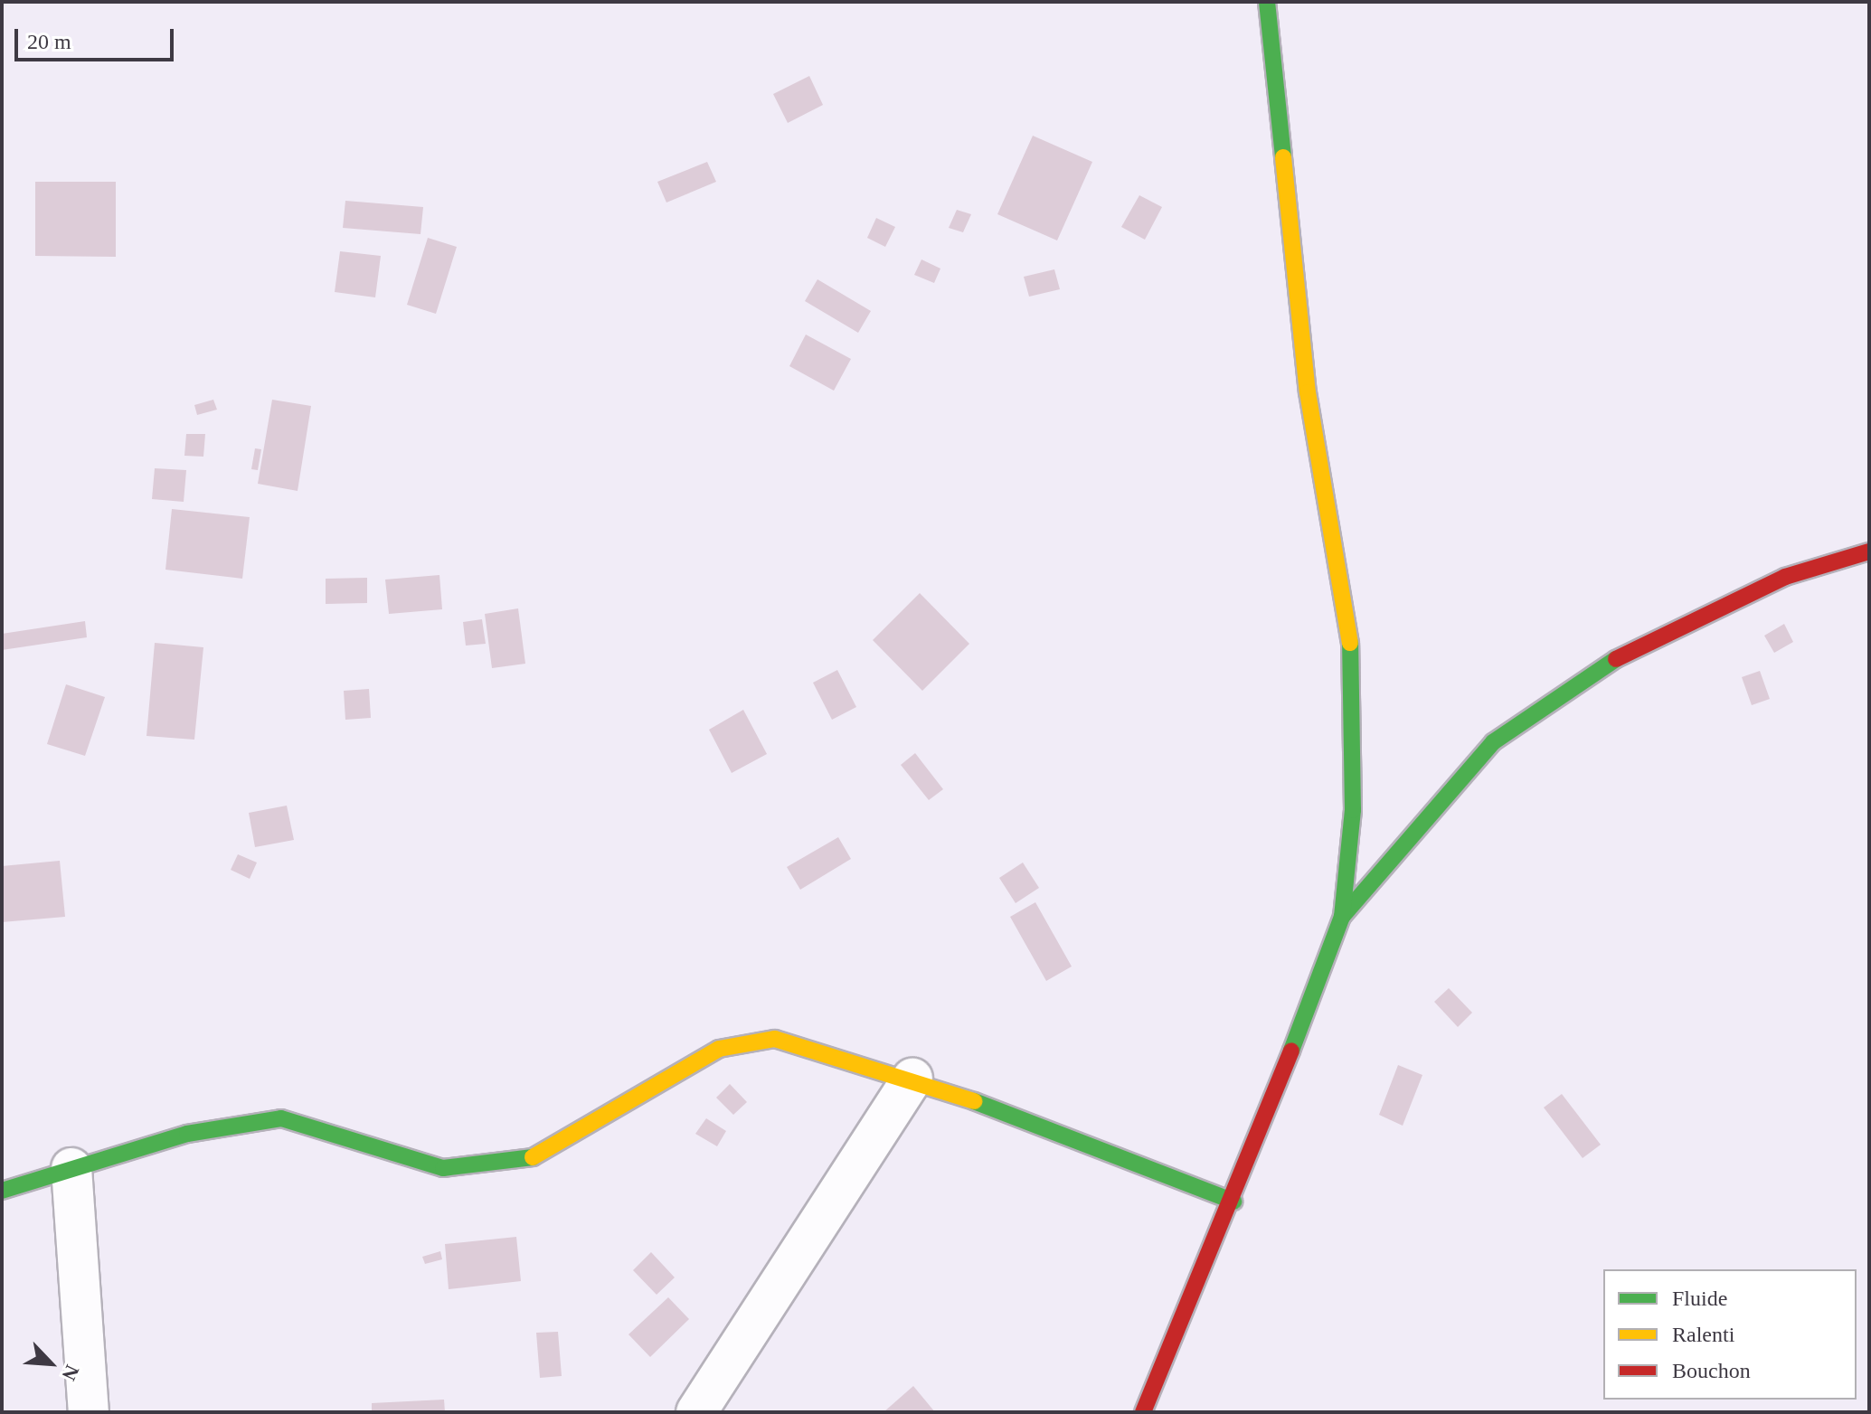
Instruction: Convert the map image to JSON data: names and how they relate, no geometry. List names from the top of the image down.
{
  "legend": ["Fluide", "Ralenti", "Bouchon"],
  "scale_bar": "20 m",
  "north": "bottom right"
}
